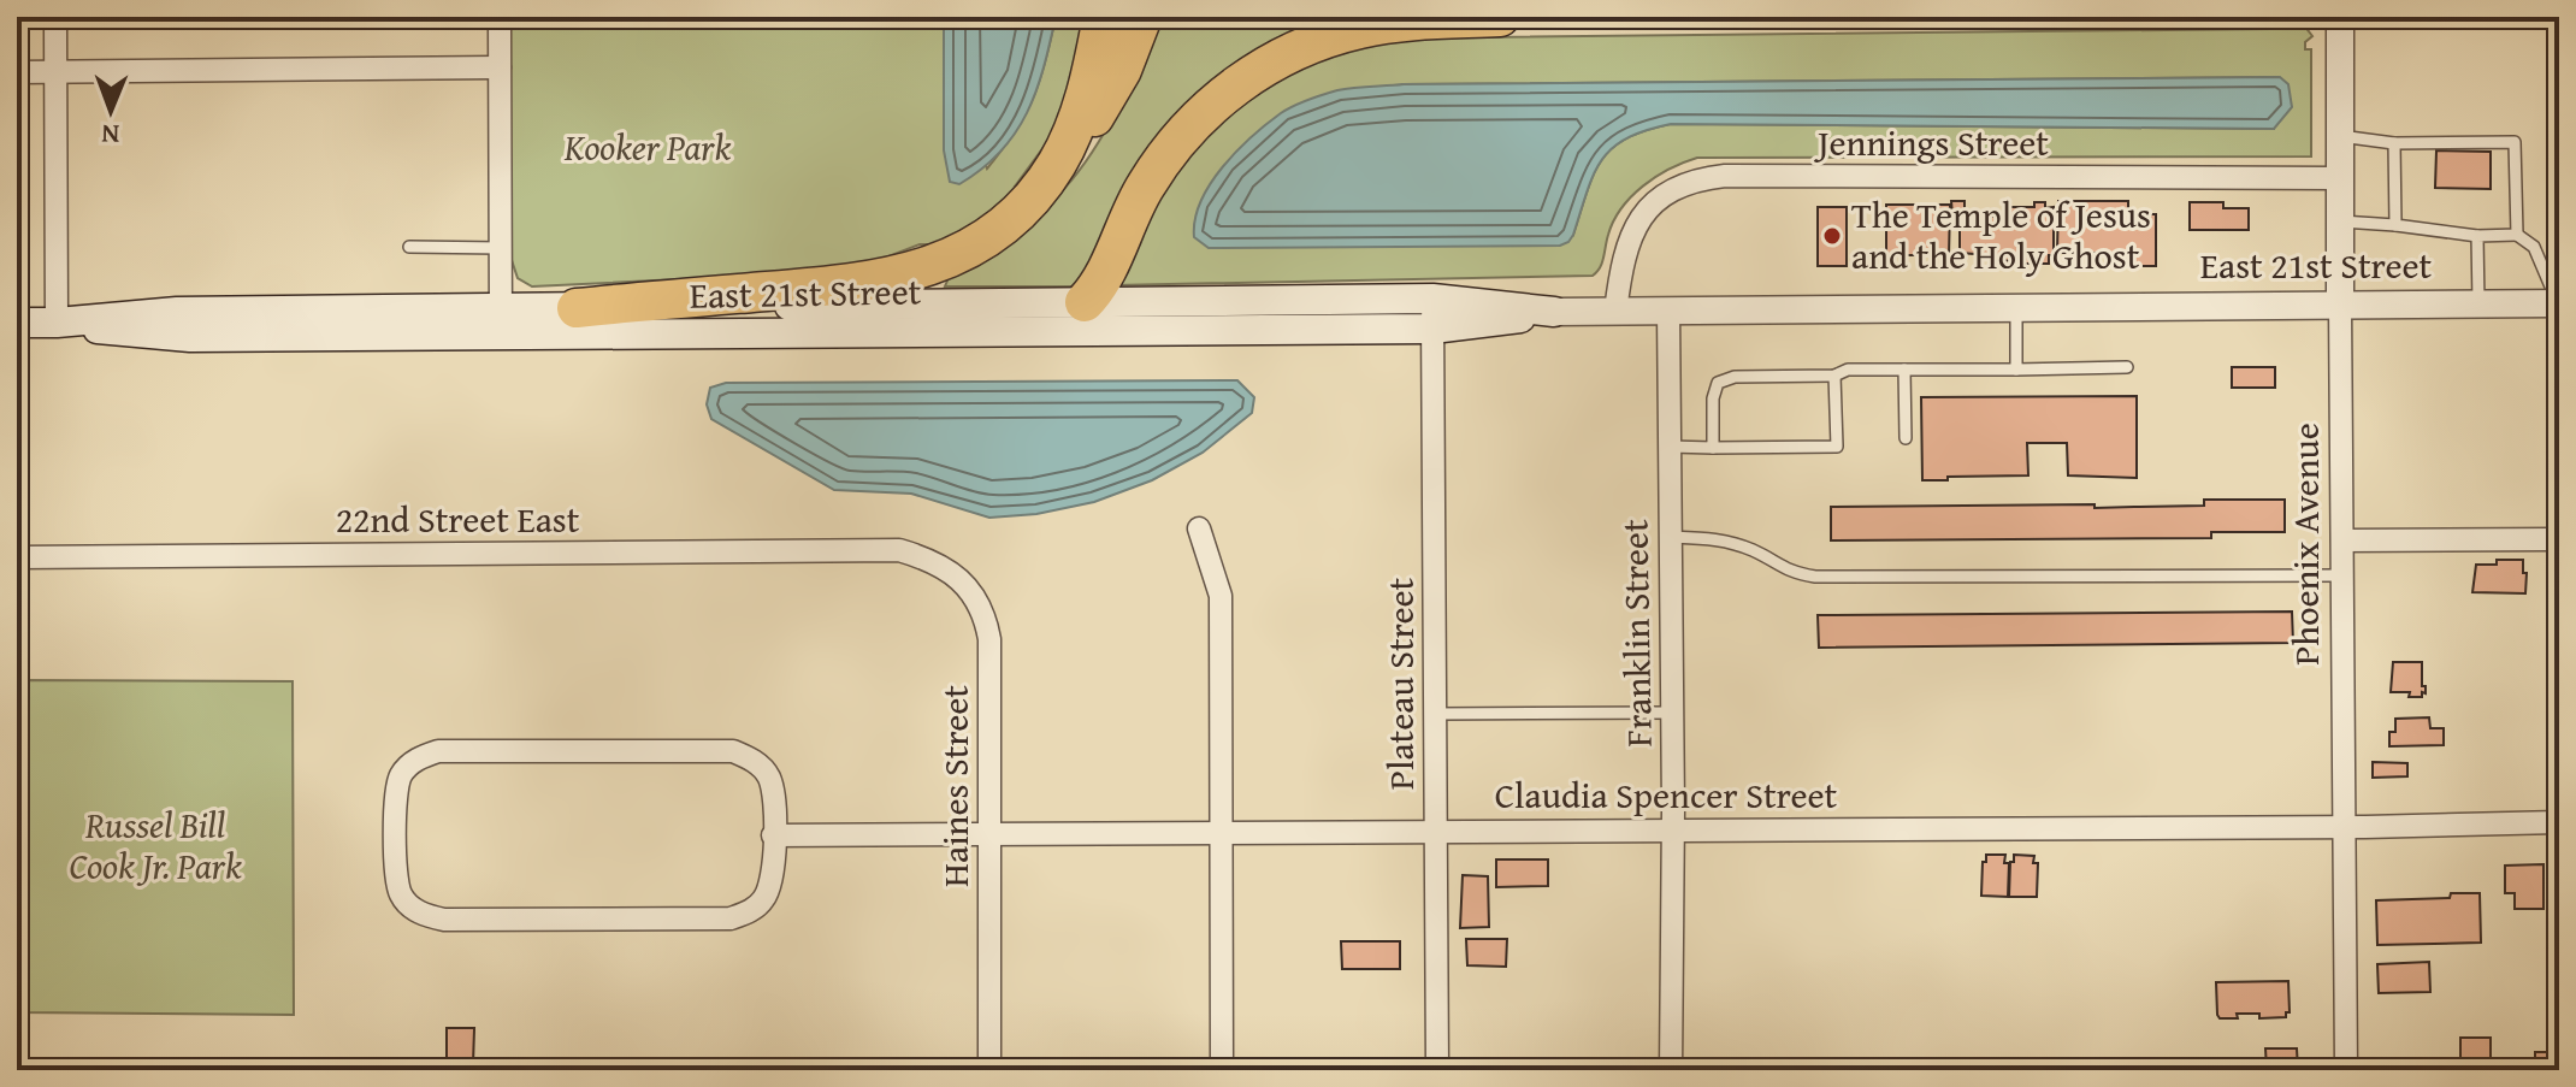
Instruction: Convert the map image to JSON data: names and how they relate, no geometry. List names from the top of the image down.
{
  "streets": {
    "main road": ["East 21st Street"],
    "street": [
      "Jennings Street",
      "22nd Street East",
      "Phoenix Avenue",
      "Franklin Street",
      "Plateau Street",
      "Haines Street",
      "Claudia Spencer Street"
    ]
  },
  "crossings": [
    ["Jennings Street", "East 21st Street"],
    ["Jennings Street", "Phoenix Avenue"],
    ["East 21st Street", "Phoenix Avenue"],
    ["East 21st Street", "Franklin Street"],
    ["East 21st Street", "Plateau Street"],
    ["22nd Street East", "Haines Street"],
    ["Phoenix Avenue", "Claudia Spencer Street"],
    ["Franklin Street", "Claudia Spencer Street"],
    ["Plateau Street", "Claudia Spencer Street"],
    ["Haines Street", "Claudia Spencer Street"]
  ],
  "parks": ["Kooker Park", "Russel Bill Cook Jr. Park"],
  "places": ["The Temple of Jesus and the Holy Ghost"],
  "north": "bottom"
}
